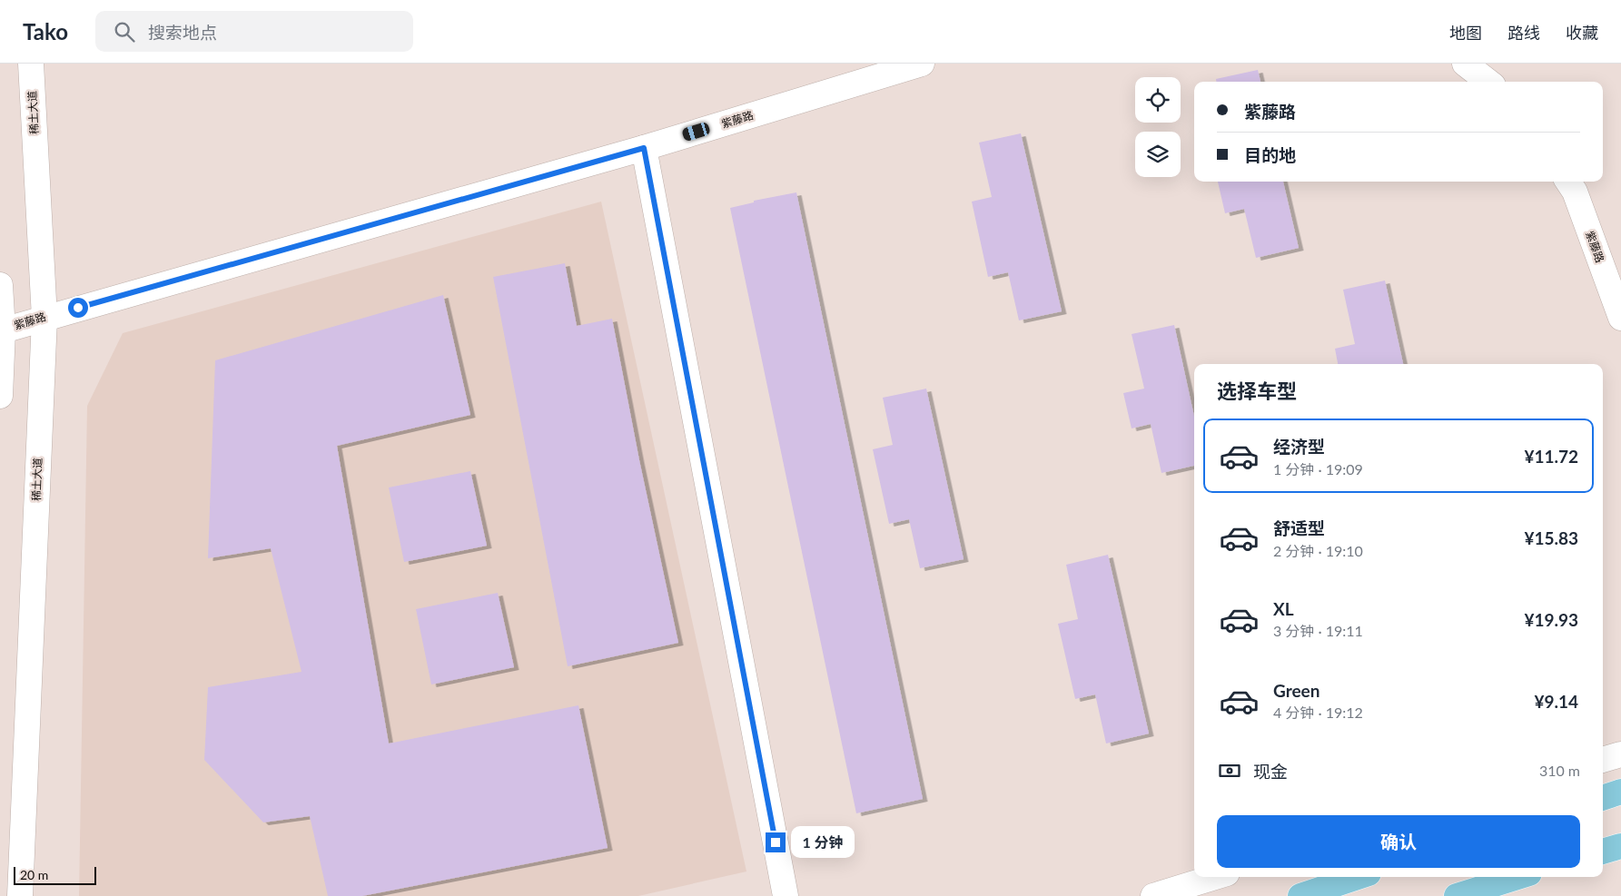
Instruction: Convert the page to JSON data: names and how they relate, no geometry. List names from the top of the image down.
{
  "streets": {
    "street": ["稀土大道", "紫藤路"]
  },
  "crossings": [
    ["稀土大道", "紫藤路"]
  ],
  "scale_bar": "20 m",
  "page": {
    "header": "Tako",
    "search": "搜索地点",
    "nav": ["地图", "路线", "收藏"],
    "banner": ["紫藤路", "目的地"],
    "heading": "选择车型",
    "list": [
      {
        "name": "经济型",
        "note": "1 分钟 · 19:09",
        "value": "¥11.72"
      },
      {
        "name": "舒适型",
        "note": "2 分钟 · 19:10",
        "value": "¥15.83"
      },
      {
        "name": "XL",
        "note": "3 分钟 · 19:11",
        "value": "¥19.93"
      },
      {
        "name": "Green",
        "note": "4 分钟 · 19:12",
        "value": "¥9.14"
      }
    ],
    "pay": ["现金", "310 m"],
    "buttons": "确认",
    "bubble": "1 分钟",
    "scale": "20 m"
  }
}
